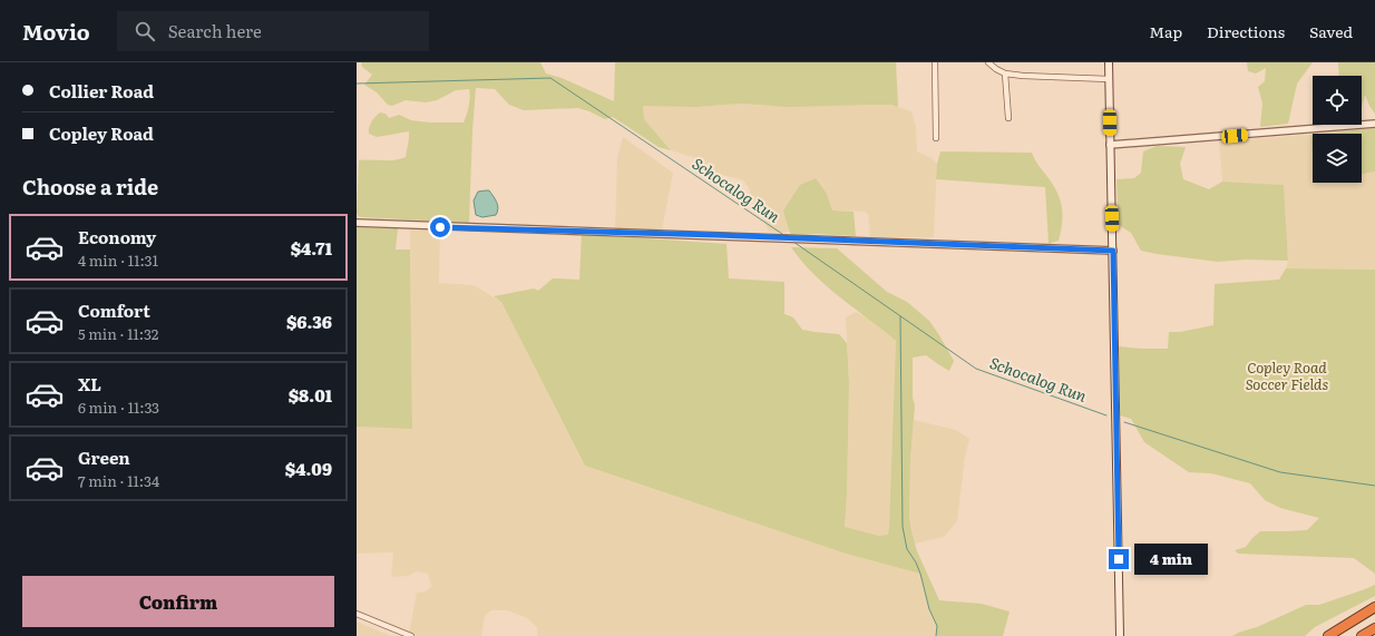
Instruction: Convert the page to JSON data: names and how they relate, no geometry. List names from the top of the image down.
{
  "water": ["Schocalog Run"],
  "parks": ["Copley Road Soccer Fields"],
  "page": {
    "header": "Movio",
    "search": "Search here",
    "nav": ["Map", "Directions", "Saved"],
    "banner": ["Collier Road", "Copley Road"],
    "heading": "Choose a ride",
    "list": [
      {
        "name": "Economy",
        "note": "4 min · 11:31",
        "value": "$4.71"
      },
      {
        "name": "Comfort",
        "note": "5 min · 11:32",
        "value": "$6.36"
      },
      {
        "name": "XL",
        "note": "6 min · 11:33",
        "value": "$8.01"
      },
      {
        "name": "Green",
        "note": "7 min · 11:34",
        "value": "$4.09"
      }
    ],
    "bubble": "4 min",
    "buttons": "Confirm"
  }
}
